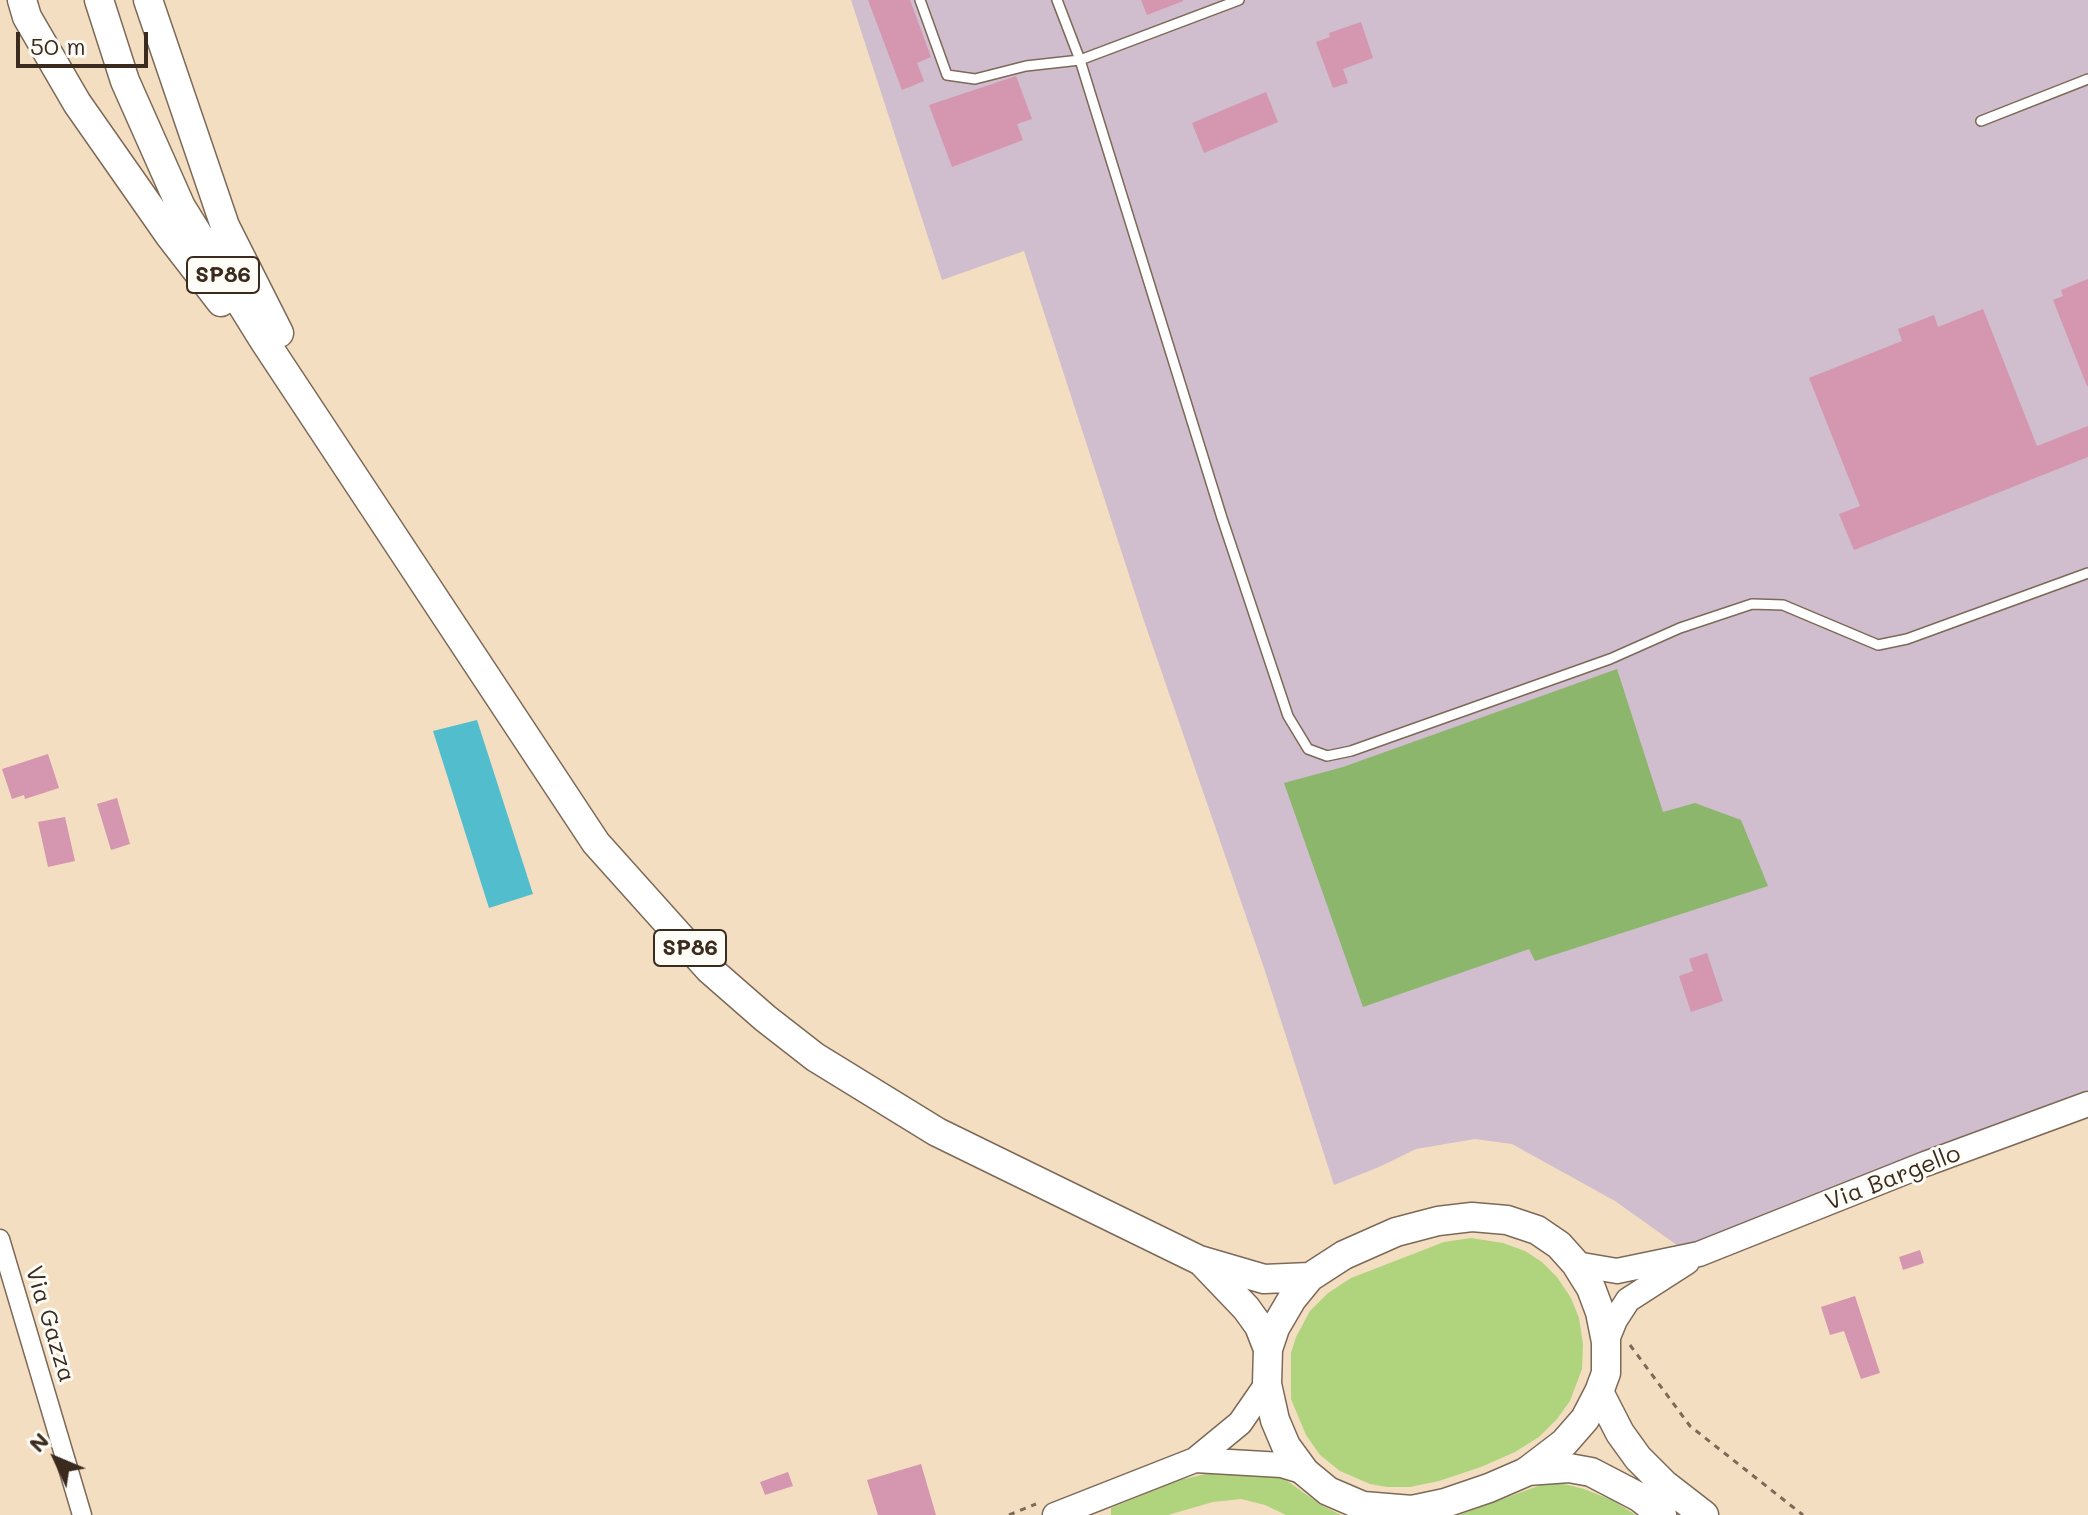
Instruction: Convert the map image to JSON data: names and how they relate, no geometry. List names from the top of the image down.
{
  "streets": {
    "main road": ["SP86"],
    "street": ["Via Bargello", "Via Gazza"]
  },
  "scale_bar": "50 m",
  "north": "top left"
}
